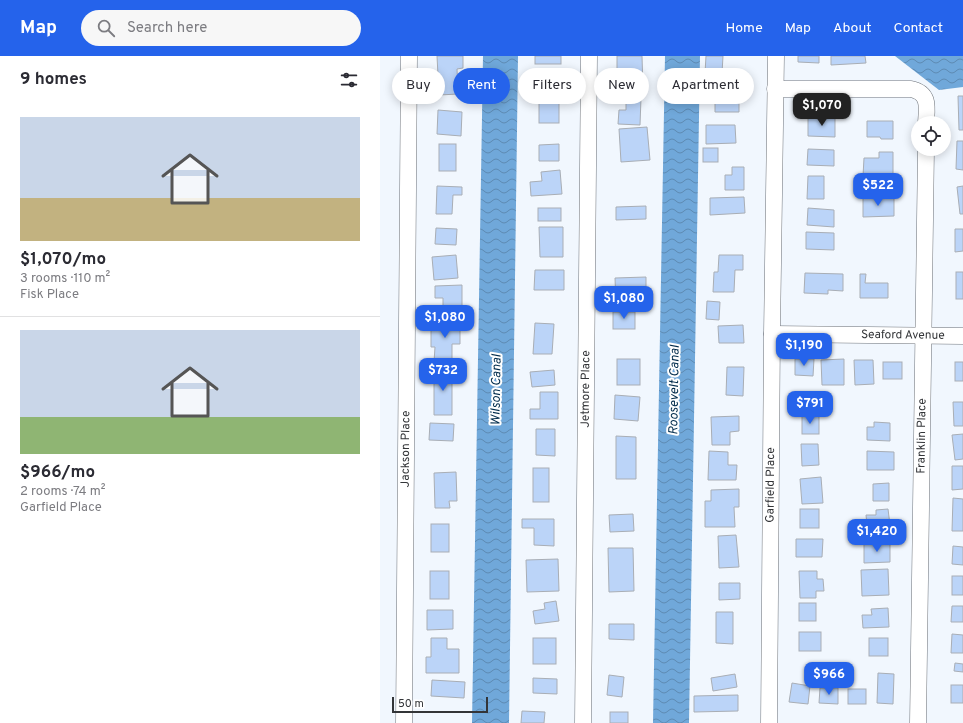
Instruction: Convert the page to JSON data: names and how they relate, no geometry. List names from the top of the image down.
{
  "streets": {
    "street": [
      "Seaford Avenue",
      "Jetmore Place",
      "Franklin Place",
      "Jackson Place",
      "Garfield Place"
    ]
  },
  "crossings": [
    ["Seaford Avenue", "Franklin Place"],
    ["Seaford Avenue", "Garfield Place"]
  ],
  "water": ["Wilson Canal", "Roosevelt Canal"],
  "scale_bar": "50 m",
  "page": {
    "header": "Map",
    "search": "Search here",
    "nav": [
      "Home",
      "Map",
      "About",
      "Contact"
    ],
    "heading": "9 homes",
    "chip": [
      "Buy",
      "Rent",
      "Filters",
      "New",
      "Apartment"
    ],
    "price": [
      "$1,070",
      "$522",
      "$1,080",
      "$1,080",
      "$1,190",
      "$732",
      "$791",
      "$1,420",
      "$966"
    ],
    "list": [
      {
        "name": "$1,070/mo",
        "note": "3 rooms · 110 m² · Fisk Place"
      },
      {
        "name": "$966/mo",
        "note": "2 rooms · 74 m² · Garfield Place"
      }
    ],
    "scale": "50 m"
  }
}
